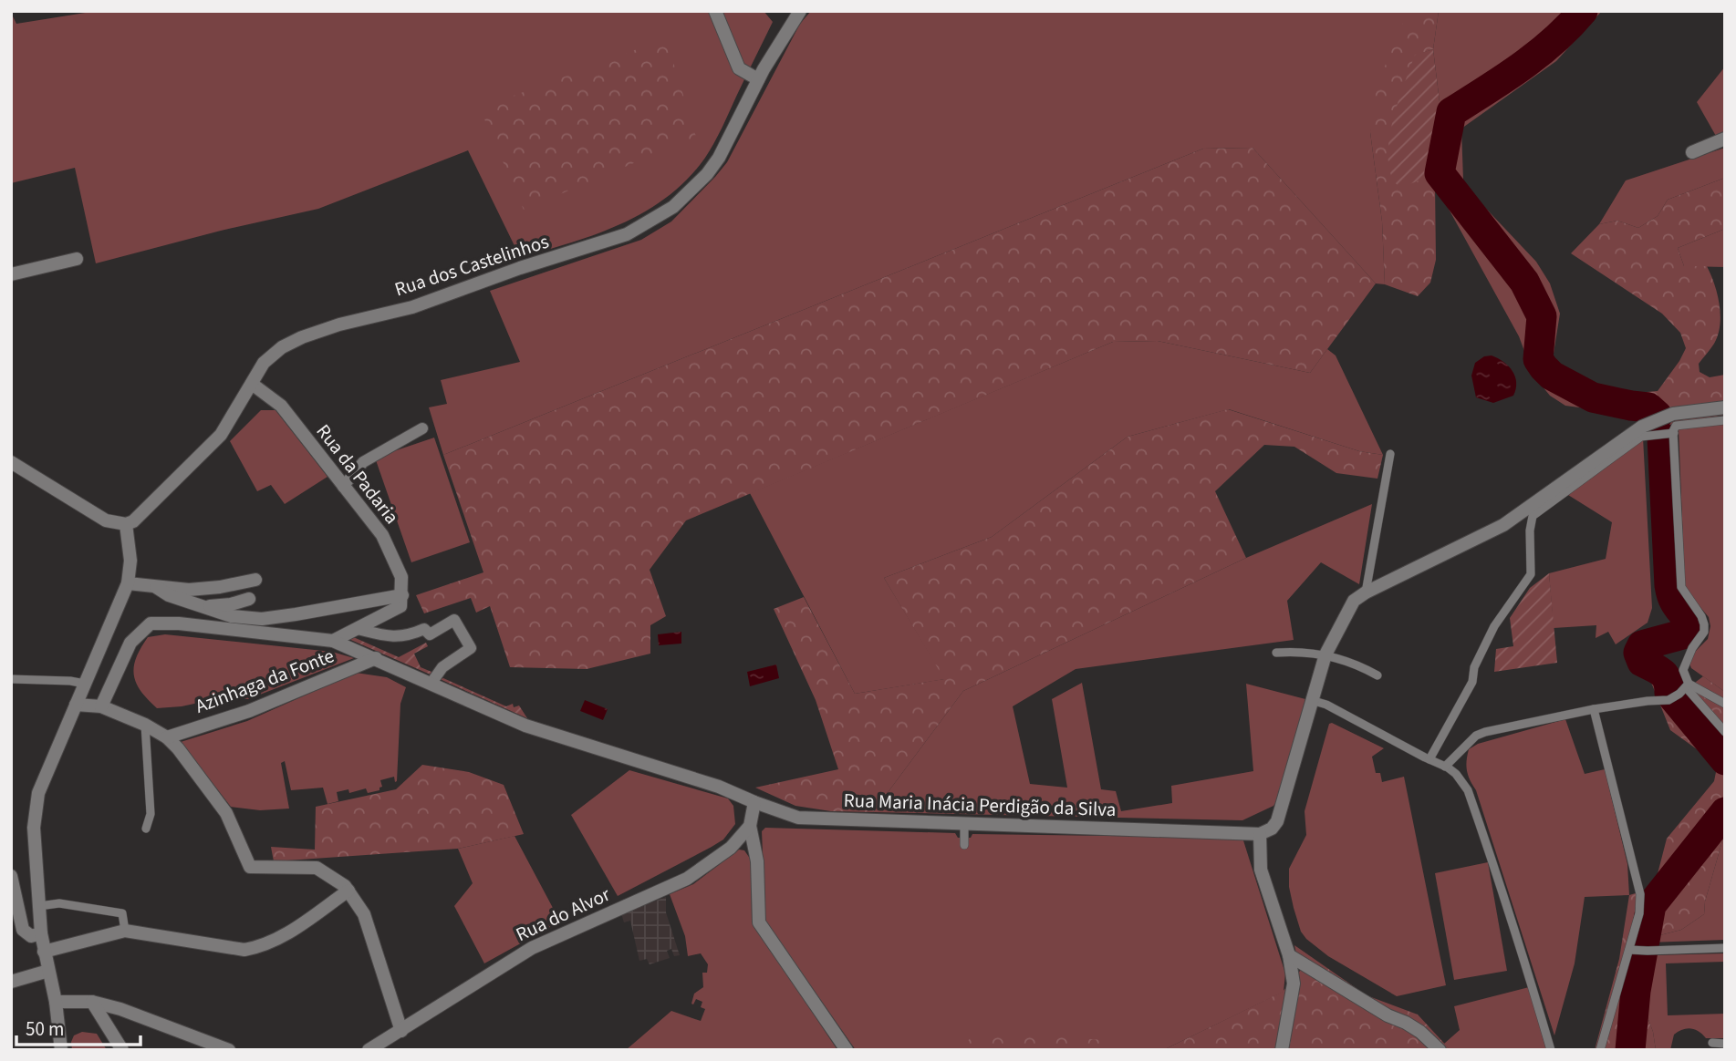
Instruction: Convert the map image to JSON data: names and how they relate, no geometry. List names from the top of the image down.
{
  "streets": {
    "street": [
      "Rua dos Castelinhos",
      "Rua da Padaria",
      "Azinhaga da Fonte",
      "Rua Maria Inácia Perdigão da Silva",
      "Rua do Alvor"
    ]
  },
  "crossings": [
    ["Rua dos Castelinhos", "Rua da Padaria"],
    ["Azinhaga da Fonte", "Rua Maria Inácia Perdigão da Silva"]
  ],
  "scale_bar": "50 m"
}
